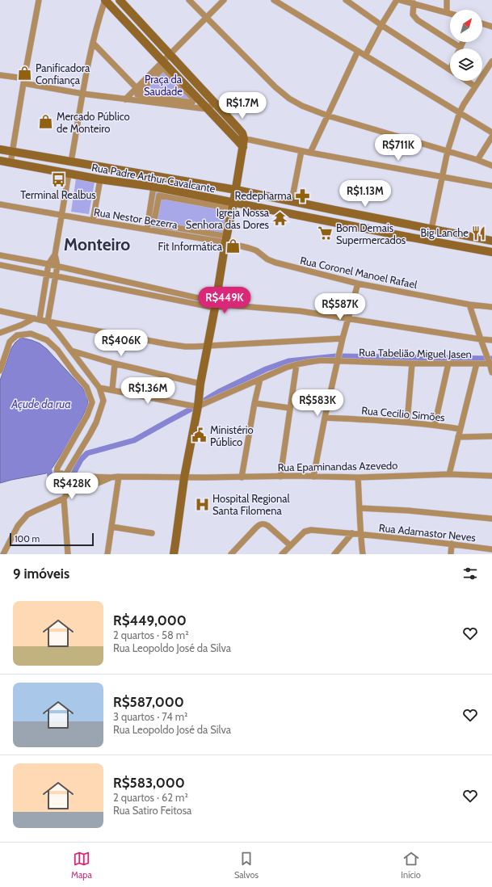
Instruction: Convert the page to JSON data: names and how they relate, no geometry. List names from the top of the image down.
{
  "streets": {
    "main road": ["Rua Padre Arthur Cavalcante"],
    "street": [
      "Rua Nestor Bezerra",
      "Rua Coronel Manoel Rafael",
      "Rua Tabelião Miguel Jasen",
      "Rua Cecilio Simões",
      "Rua Epaminandas Azevedo",
      "Rua Adamastor Neves"
    ]
  },
  "crossings": [
    ["Rua Nestor Bezerra", "Rua Coronel Manoel Rafael"]
  ],
  "districts": ["Monteiro"],
  "water": ["Açude da rua"],
  "parks": ["Praça da Saudade"],
  "places": {
    "shop": ["Panificadora Confiança", "Mercado Público de Monteiro", "Fit Informática"],
    "bus stop": ["Terminal Realbus"],
    "pharmacy": ["Redepharma"],
    "temple": ["Igreja Nossa Senhora das Dores"],
    "restaurant": ["Big Lanche"],
    "supermarket": ["Bom Demais Supermercados"],
    "public building": ["Ministério Público"],
    "hospital": ["Hospital Regional Santa Filomena"]
  },
  "scale_bar": "100 m",
  "north": "top right",
  "page": {
    "price": [
      "R$1.7M",
      "R$711K",
      "R$1.13M",
      "R$449K",
      "R$587K",
      "R$406K",
      "R$1.36M",
      "R$583K",
      "R$428K"
    ],
    "scale": "100 m",
    "heading": "9 imóveis",
    "list": [
      {
        "name": "R$449,000",
        "note": "2 quartos · 58 m² · Rua Leopoldo José da Silva"
      },
      {
        "name": "R$587,000",
        "note": "3 quartos · 74 m² · Rua Leopoldo José da Silva"
      },
      {
        "name": "R$583,000",
        "note": "2 quartos · 62 m² · Rua Satiro Feitosa"
      }
    ],
    "tabs": ["Mapa", "Salvos", "Início"]
  }
}
